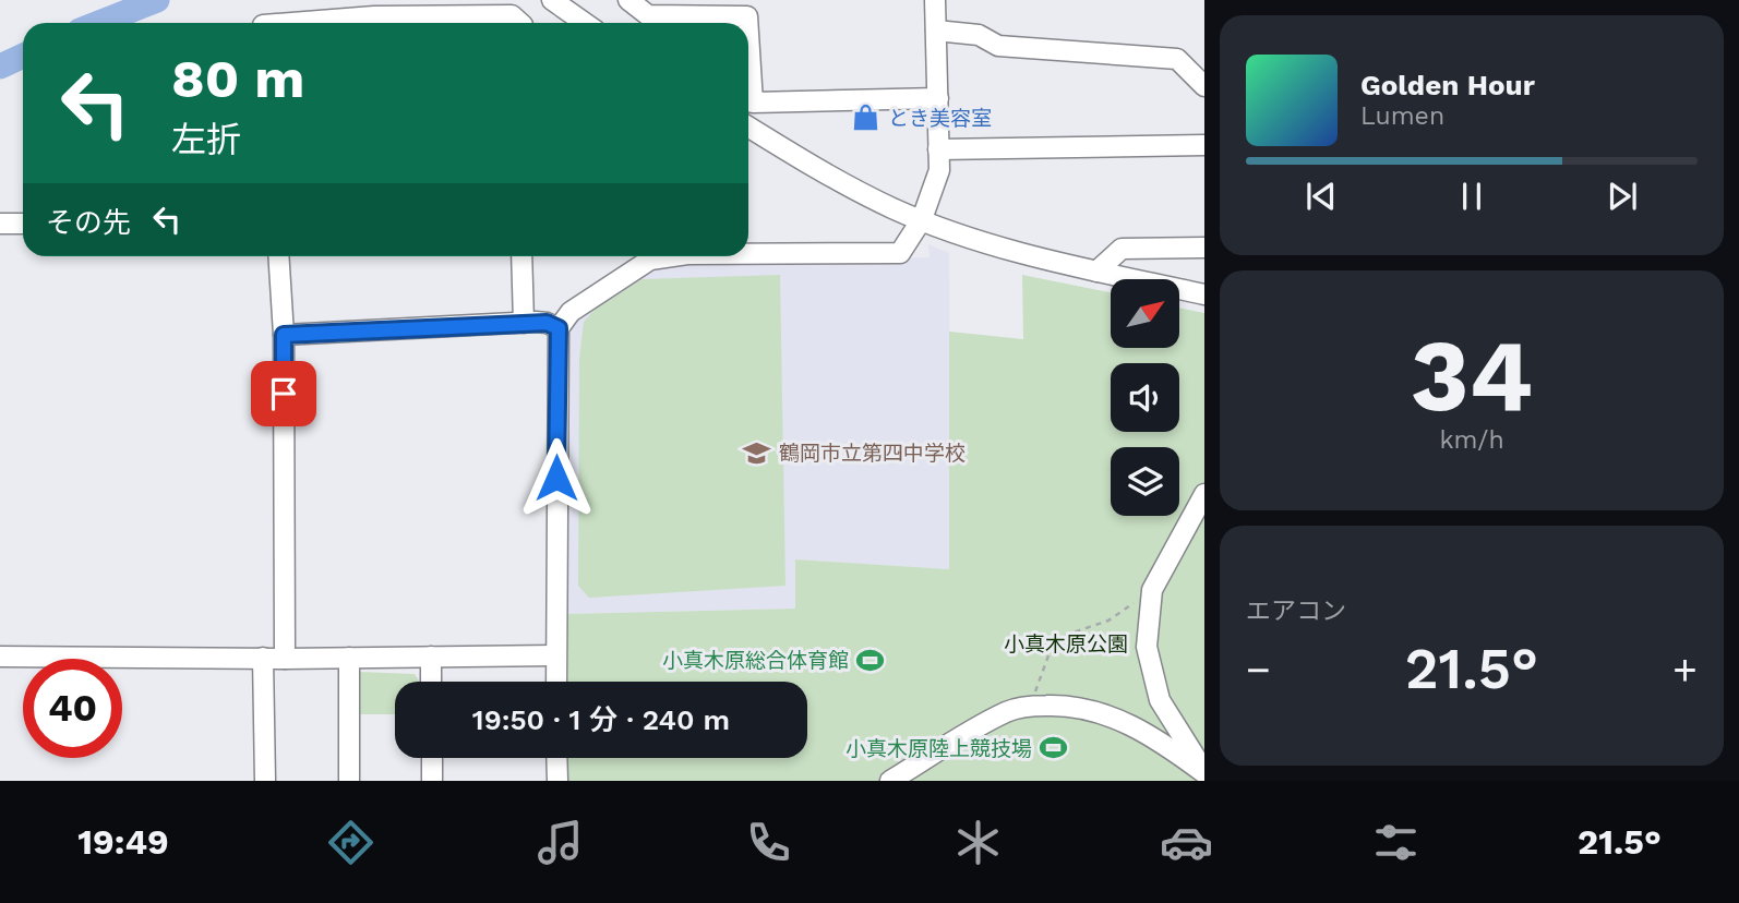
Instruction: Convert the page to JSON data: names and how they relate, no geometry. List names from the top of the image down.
{
  "parks": ["小真木原公園"],
  "places": {
    "shop": ["とき美容室"],
    "school or university": ["鶴岡市立第四中学校"],
    "sports": ["小真木原総合体育館", "小真木原陸上競技場"]
  },
  "north": "top right",
  "page": {
    "turn": ["80 m", "左折"],
    "song": ["Golden Hour", "Lumen"],
    "then": "その先",
    "tile": [
      ["34", "km/h"],
      "エアコン"
    ],
    "heat": ["−", "21.5°", "+"],
    "limit": "40",
    "trip": "19:50 · 1 分 · 240 m",
    "tabs": ["19:49", "21.5°"]
  }
}
